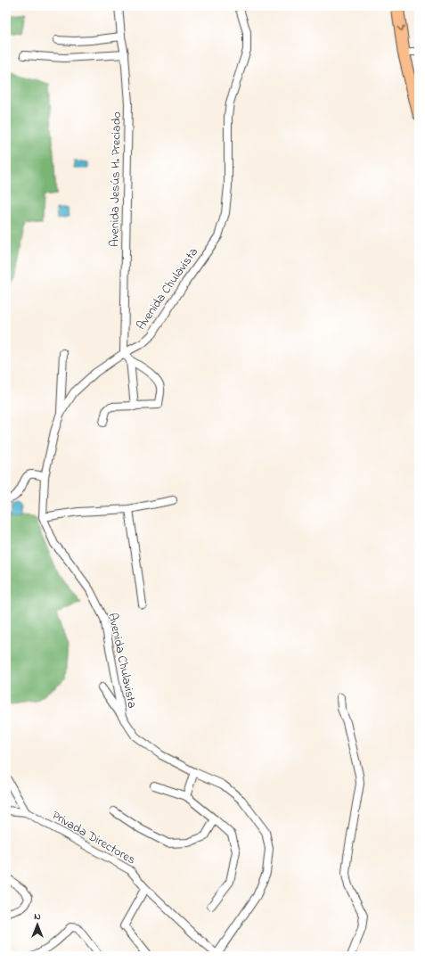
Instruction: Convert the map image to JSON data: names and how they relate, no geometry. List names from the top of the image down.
{
  "streets": {
    "street": ["Avenida Jesús H. Preciado", "Avenida Chulavista", "Privada Directores"]
  },
  "crossings": [
    ["Avenida Jesús H. Preciado", "Avenida Chulavista"],
    ["Avenida Chulavista", "Privada Directores"]
  ],
  "north": "top"
}
